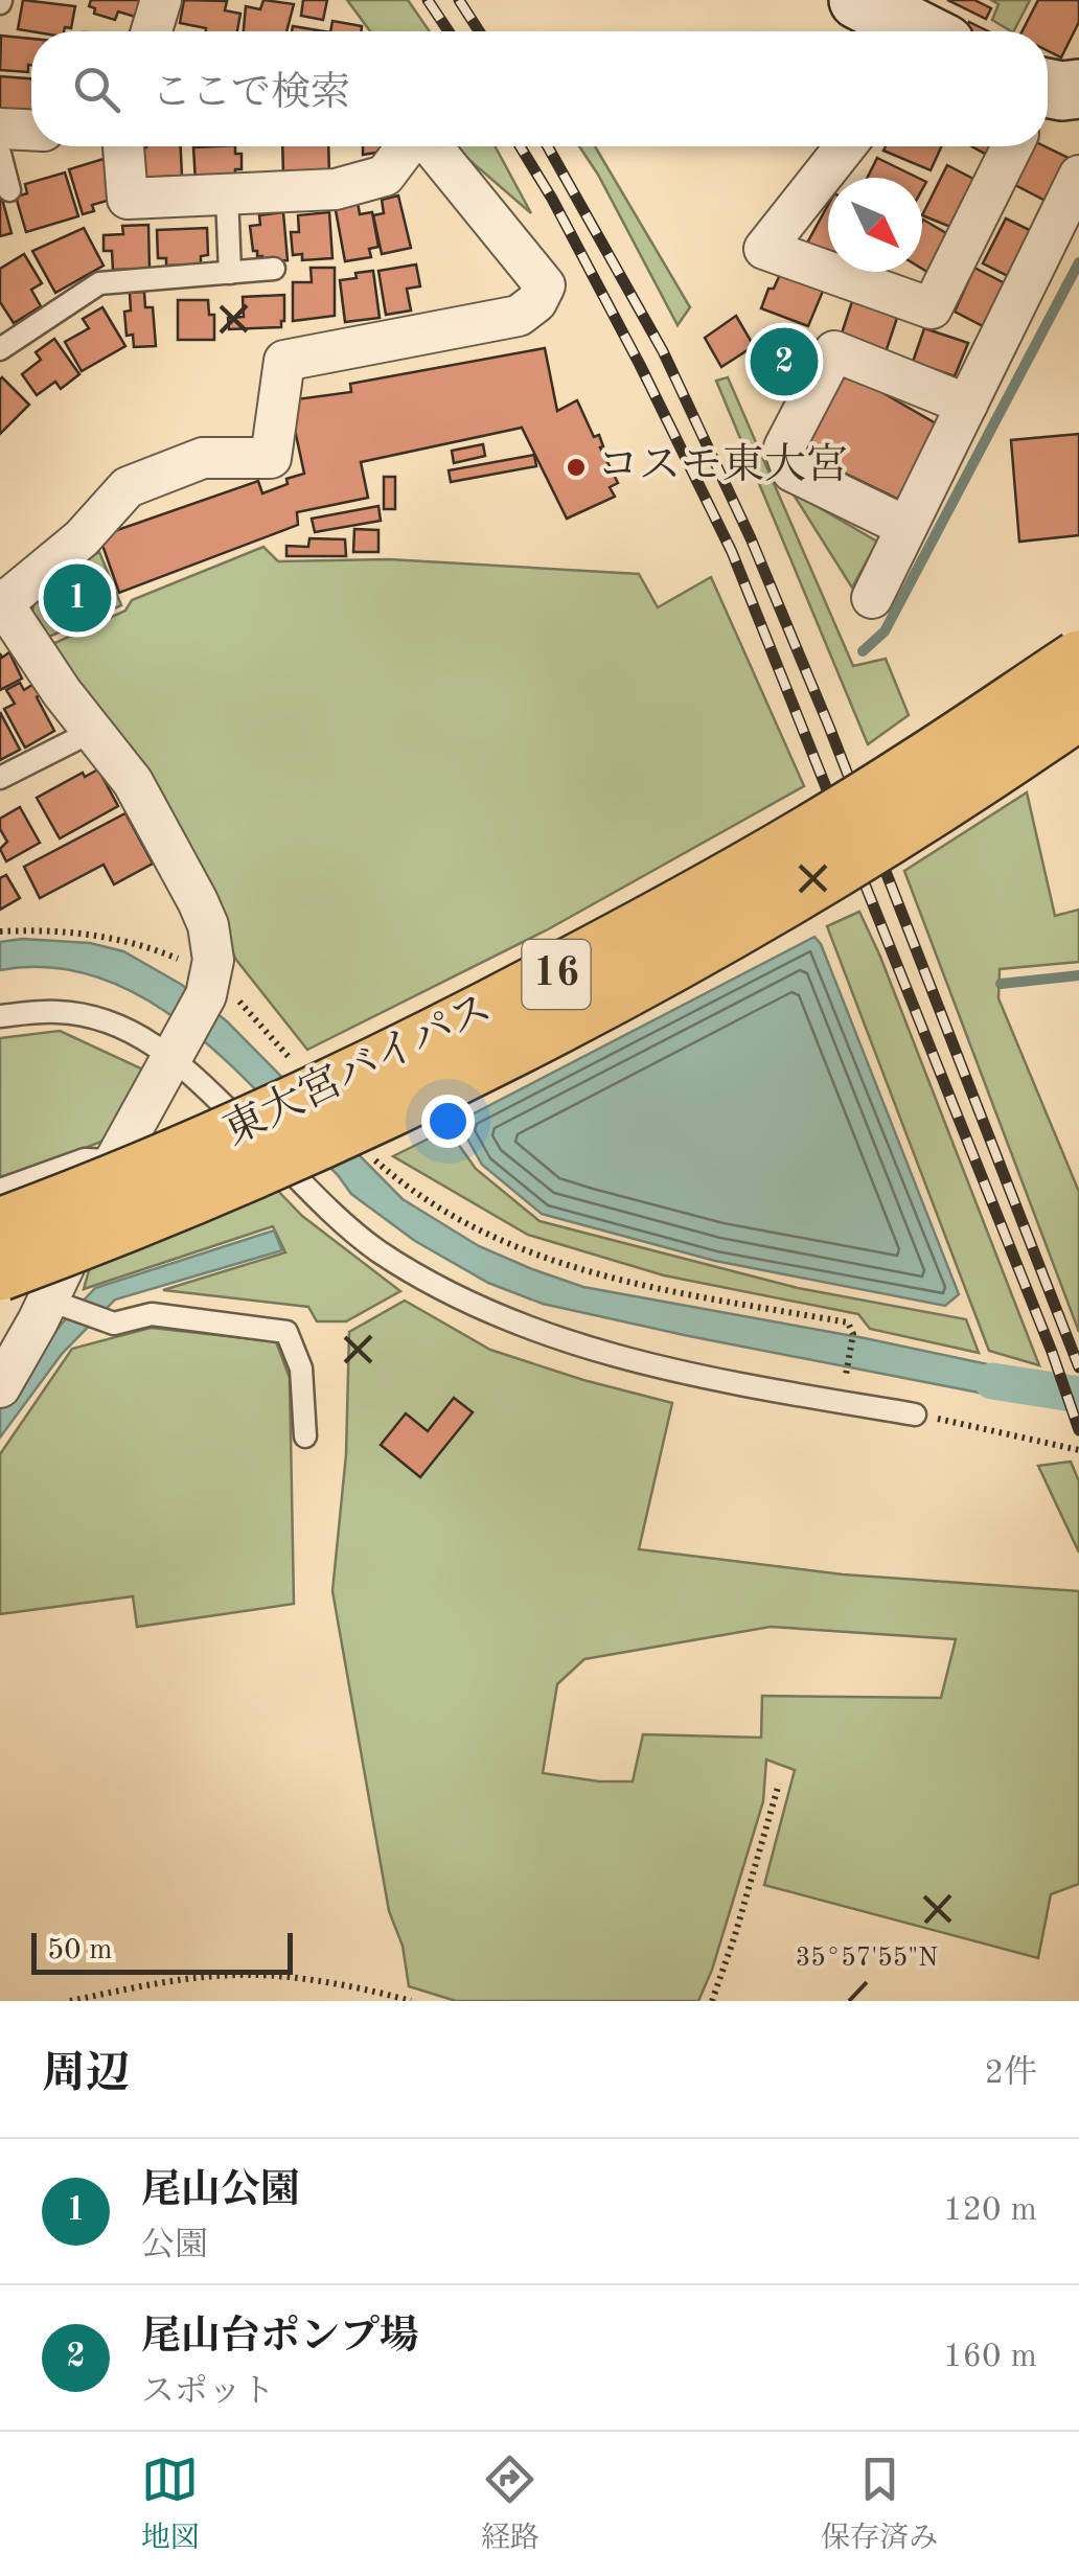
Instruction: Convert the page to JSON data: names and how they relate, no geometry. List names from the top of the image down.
{
  "streets": {
    "highway": ["16", "東大宮バイパス"]
  },
  "places": ["コスモ東大宮"],
  "scale_bar": "50 m",
  "north": "bottom right",
  "page": {
    "search": "ここで検索",
    "pins": ["2", "1"],
    "scale": "50 m",
    "heading": ["周辺", "2件"],
    "list": [
      {
        "mark": "1",
        "name": "尾山公園",
        "note": "公園",
        "value": "120 m"
      },
      {
        "mark": "2",
        "name": "尾山台ポンプ場",
        "note": "スポット",
        "value": "160 m"
      }
    ],
    "nav": ["地図", "経路", "保存済み"]
  },
  "coordinates": ["35°57'55\"N"]
}
